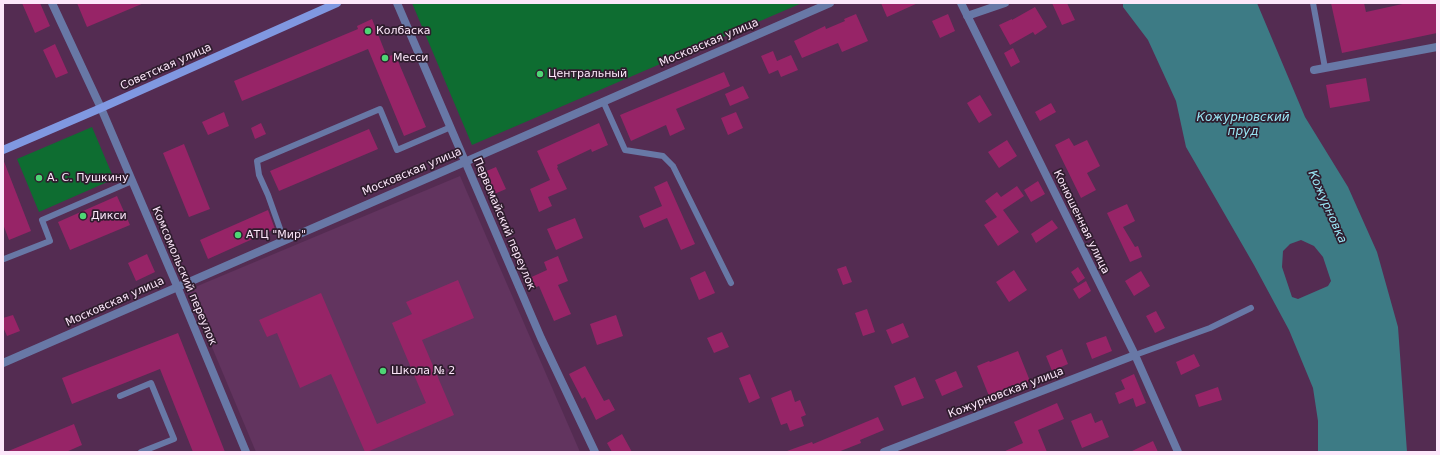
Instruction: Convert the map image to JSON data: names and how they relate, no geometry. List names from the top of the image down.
{
  "streets": {
    "main road": ["Советская улица"],
    "street": [
      "Московская улица",
      "Конюшенная улица",
      "Первомайский переулок",
      "Комсомольский переулок",
      "Кожурновская улица"
    ]
  },
  "crossings": [
    ["Московская улица", "Первомайский переулок"],
    ["Московская улица", "Комсомольский переулок"],
    ["Советская улица", "Комсомольский переулок"],
    ["Конюшенная улица", "Кожурновская улица"]
  ],
  "water": ["Кожурновский пруд", "Кожурновка"],
  "places": [
    "Колбаска",
    "Месси",
    "Центральный",
    "А. С. Пушкину",
    "Дикси",
    "АТЦ \"Мир\"",
    "Школа № 2"
  ]
}
